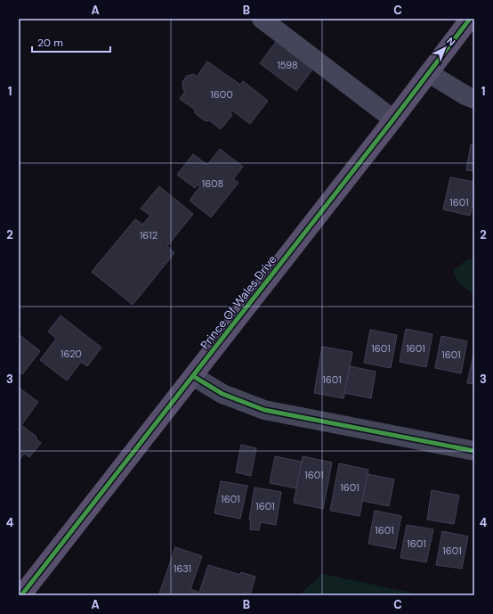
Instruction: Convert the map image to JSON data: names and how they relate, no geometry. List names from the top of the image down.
{
  "streets": {
    "main road": ["Prince Of Wales Drive"]
  },
  "house_numbers": [
    "1598",
    "1600",
    "1608",
    "1601",
    "1612",
    "1601",
    "1601",
    "1620",
    "1601",
    "1601",
    "1601",
    "1601",
    "1601",
    "1601",
    "1601",
    "1601",
    "1601",
    "1631"
  ],
  "scale_bar": "20 m",
  "north": "top right",
  "grid": {
    "columns": ["A", "B", "C"],
    "rows": [
      "1",
      "2",
      "3",
      "4"
    ]
  }
}
